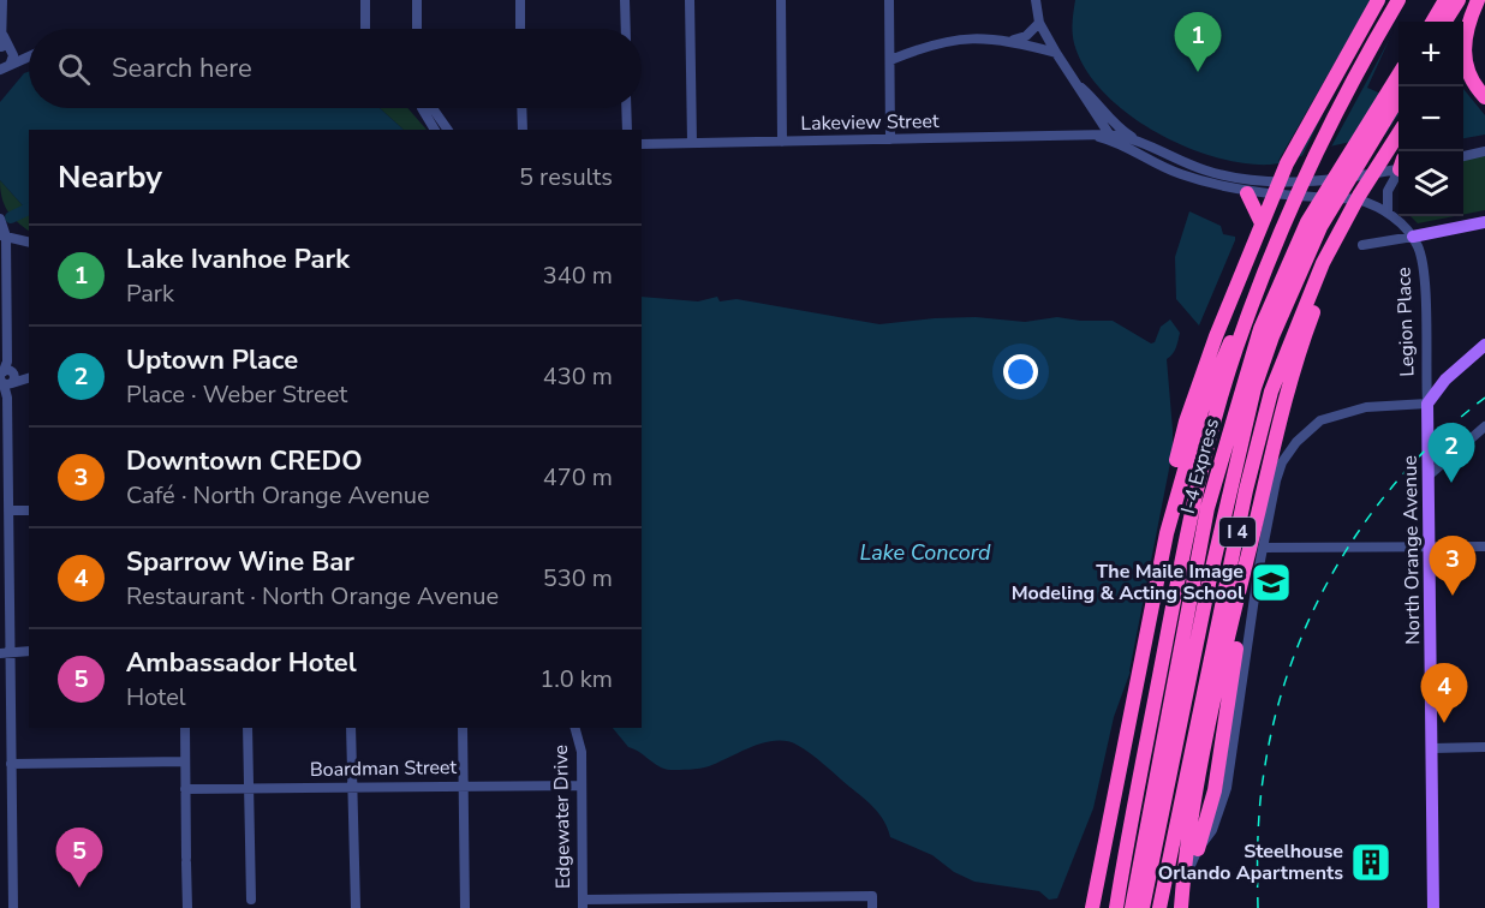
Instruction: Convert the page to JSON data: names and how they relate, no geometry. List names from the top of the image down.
{
  "streets": {
    "highway": ["I-4 Express", "I 4"],
    "main road": ["North Orange Avenue"],
    "street": [
      "Lakeview Street",
      "Legion Place",
      "Boardman Street",
      "Edgewater Drive"
    ]
  },
  "crossings": [
    ["Lakeview Street", "Legion Place"],
    ["Legion Place", "North Orange Avenue"],
    ["Boardman Street", "Edgewater Drive"]
  ],
  "water": ["Lake Concord"],
  "places": {
    "school or university": ["The Maile Image Modeling & Acting School"],
    "building": ["Steelhouse Orlando Apartments"]
  },
  "page": {
    "pins": [
      "1",
      "2",
      "3",
      "4",
      "5"
    ],
    "map_buttons": ["+", "−"],
    "search": "Search here",
    "heading": ["Nearby", "5 results"],
    "list": [
      {
        "mark": "1",
        "name": "Lake Ivanhoe Park",
        "note": "Park",
        "value": "340 m"
      },
      {
        "mark": "2",
        "name": "Uptown Place",
        "note": "Place · Weber Street",
        "value": "430 m"
      },
      {
        "mark": "3",
        "name": "Downtown CREDO",
        "note": "Café · North Orange Avenue",
        "value": "470 m"
      },
      {
        "mark": "4",
        "name": "Sparrow Wine Bar",
        "note": "Restaurant · North Orange Avenue",
        "value": "530 m"
      },
      {
        "mark": "5",
        "name": "Ambassador Hotel",
        "note": "Hotel",
        "value": "1.0 km"
      }
    ]
  }
}
